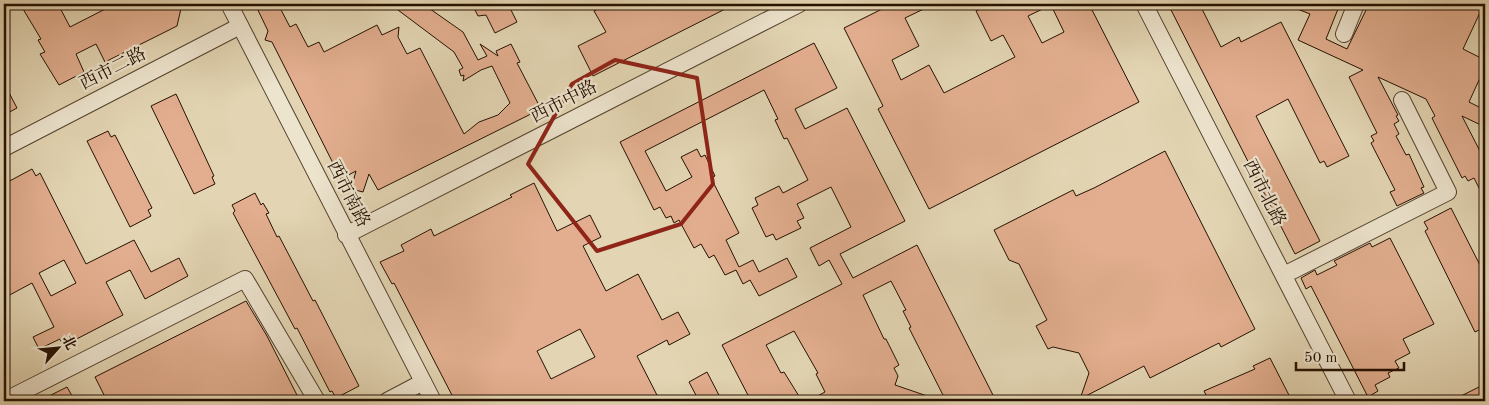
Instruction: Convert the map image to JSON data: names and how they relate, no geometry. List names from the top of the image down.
{
  "streets": {
    "street": [
      "西市二路",
      "西市中路",
      "西市北路",
      "西市南路"
    ]
  },
  "crossings": [
    ["西市二路", "西市南路"],
    ["西市中路", "西市南路"]
  ],
  "scale_bar": "50 m",
  "north": "top right"
}
